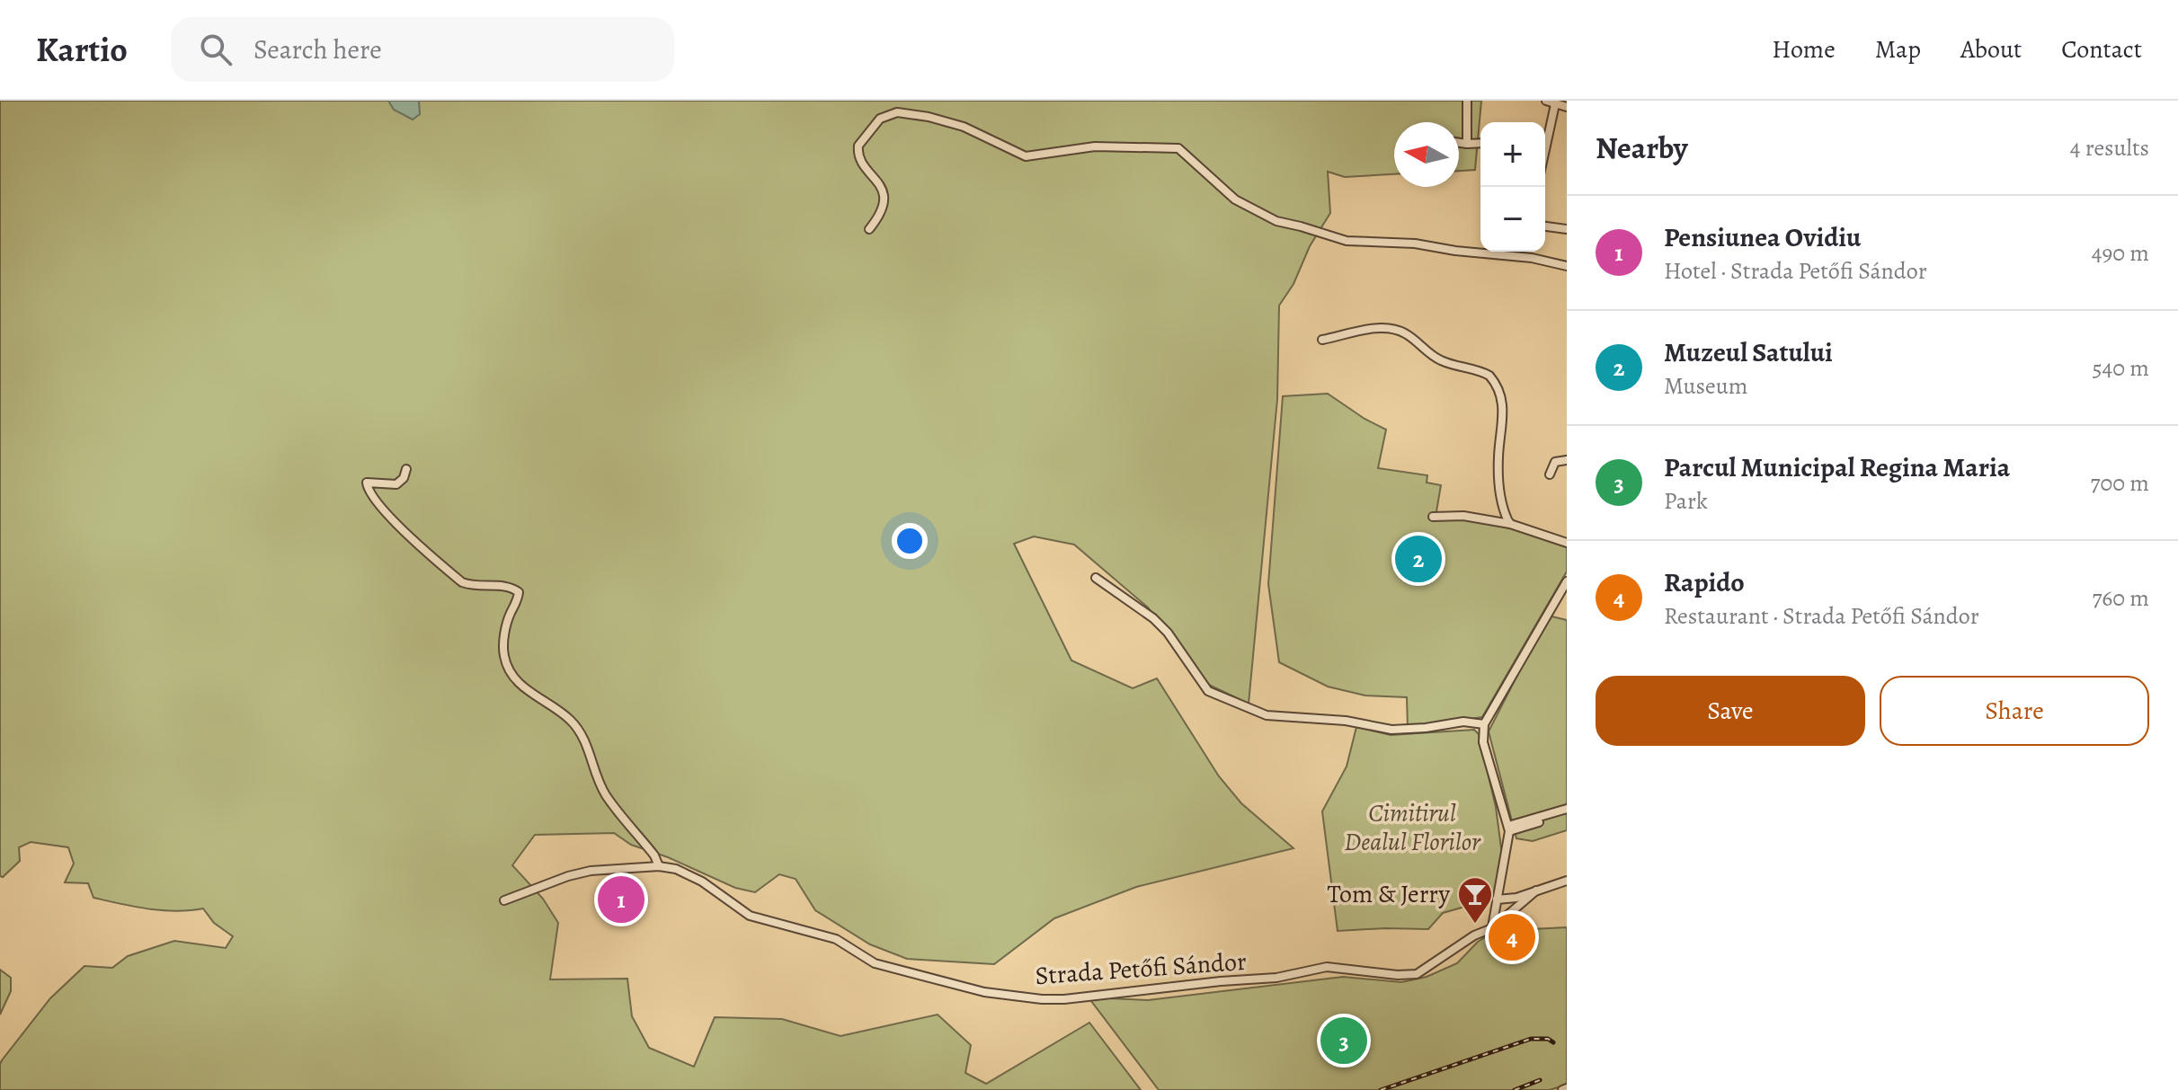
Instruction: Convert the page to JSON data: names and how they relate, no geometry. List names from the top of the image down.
{
  "streets": {
    "street": ["Strada Petőfi Sándor"]
  },
  "parks": ["Cimitirul Dealul Florilor"],
  "places": {
    "bar": ["Tom & Jerry"]
  },
  "north": "left",
  "page": {
    "header": "Kartio",
    "search": "Search here",
    "nav": [
      "Home",
      "Map",
      "About",
      "Contact"
    ],
    "heading": ["Nearby", "4 results"],
    "map_buttons": ["+", "−"],
    "list": [
      {
        "mark": "1",
        "name": "Pensiunea Ovidiu",
        "note": "Hotel · Strada Petőfi Sándor",
        "value": "490 m"
      },
      {
        "mark": "2",
        "name": "Muzeul Satului",
        "note": "Museum",
        "value": "540 m"
      },
      {
        "mark": "3",
        "name": "Parcul Municipal Regina Maria",
        "note": "Park",
        "value": "700 m"
      },
      {
        "mark": "4",
        "name": "Rapido",
        "note": "Restaurant · Strada Petőfi Sándor",
        "value": "760 m"
      }
    ],
    "pins": [
      "2",
      "1",
      "4",
      "3"
    ],
    "buttons": ["Save", "Share"]
  }
}
